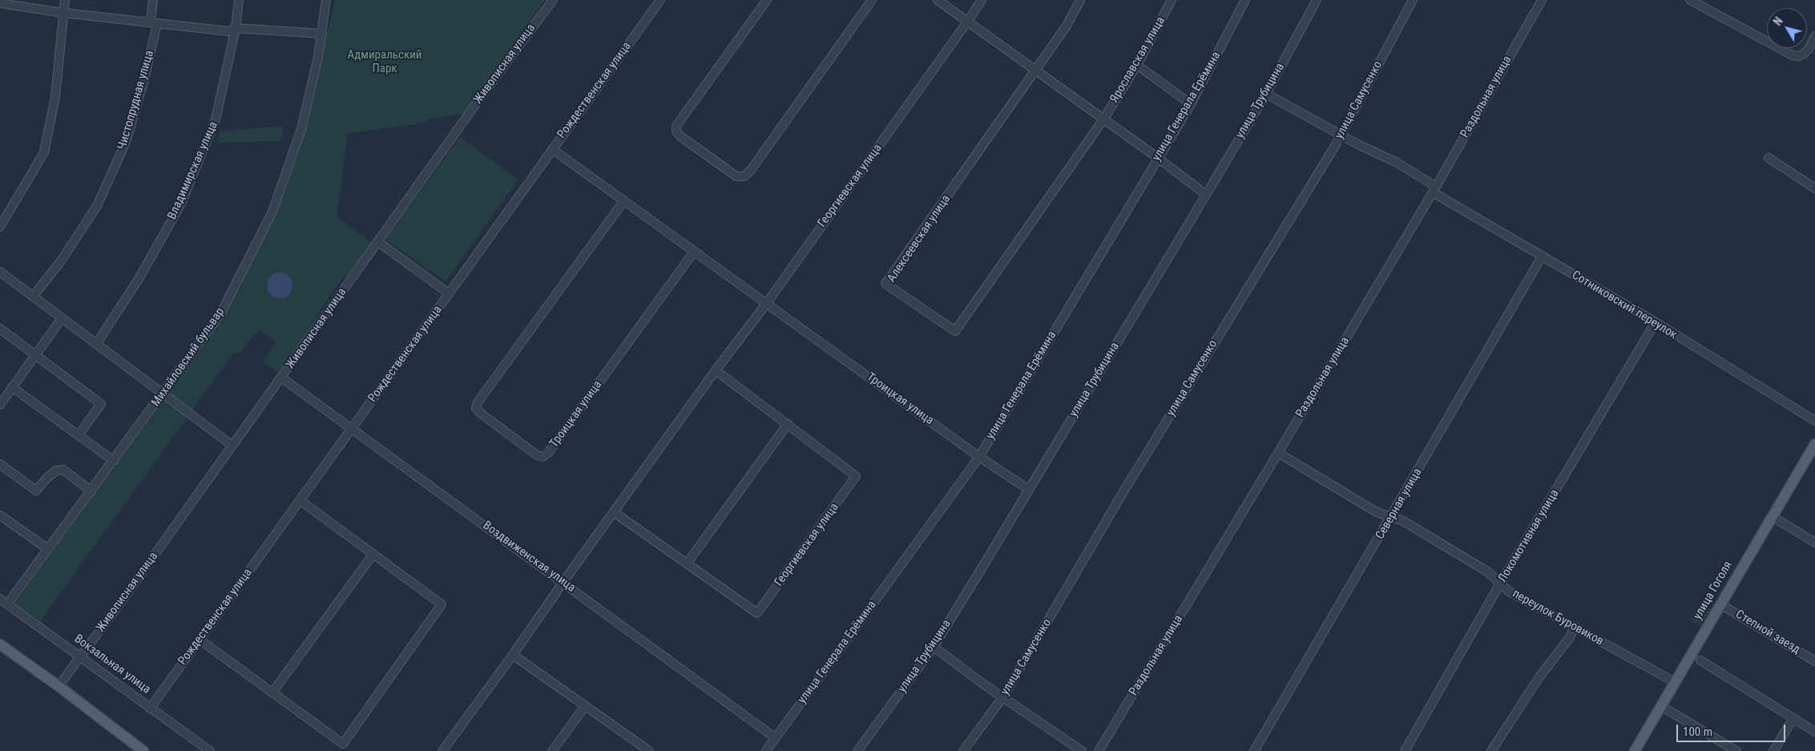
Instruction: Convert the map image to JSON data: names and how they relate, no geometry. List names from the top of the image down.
{
  "streets": {
    "main road": ["улица Гоголя"],
    "street": [
      "Ярославская улица",
      "Живописная улица",
      "Рождественская улица",
      "Раздольная улица",
      "Чистопрудная улица",
      "улица Самусенко",
      "улица Трубицина",
      "улица Генерала Ерёмина",
      "Владимирская улица",
      "Георгиевская улица",
      "Алексеевская улица",
      "Сотниковский переулок",
      "Михайловский бульвар",
      "Троицкая улица",
      "Северная улица",
      "Локомотивная улица",
      "Воздвиженская улица",
      "переулок Буровиков",
      "Степной заезд",
      "Вокзальная улица"
    ]
  },
  "crossings": [
    ["Ярославская улица", "Алексеевская улица"],
    ["Живописная улица", "Воздвиженская улица"],
    ["Живописная улица", "Вокзальная улица"],
    ["Рождественская улица", "Троицкая улица"],
    ["Рождественская улица", "Воздвиженская улица"],
    ["Рождественская улица", "Вокзальная улица"],
    ["Раздольная улица", "Сотниковский переулок"],
    ["Раздольная улица", "переулок Буровиков"],
    ["улица Самусенко", "Сотниковский переулок"],
    ["улица Трубицина", "Сотниковский переулок"],
    ["улица Трубицина", "Троицкая улица"],
    ["улица Генерала Ерёмина", "Троицкая улица"],
    ["улица Генерала Ерёмина", "Воздвиженская улица"],
    ["Георгиевская улица", "Троицкая улица"],
    ["Георгиевская улица", "Воздвиженская улица"],
    ["Сотниковский переулок", "Северная улица"],
    ["Сотниковский переулок", "Локомотивная улица"],
    ["Михайловский бульвар", "Вокзальная улица"],
    ["Северная улица", "переулок Буровиков"],
    ["Локомотивная улица", "переулок Буровиков"],
    ["улица Гоголя", "переулок Буровиков"],
    ["улица Гоголя", "Степной заезд"]
  ],
  "parks": ["Адмиральский Парк"],
  "scale_bar": "100 m",
  "north": "top left"
}
